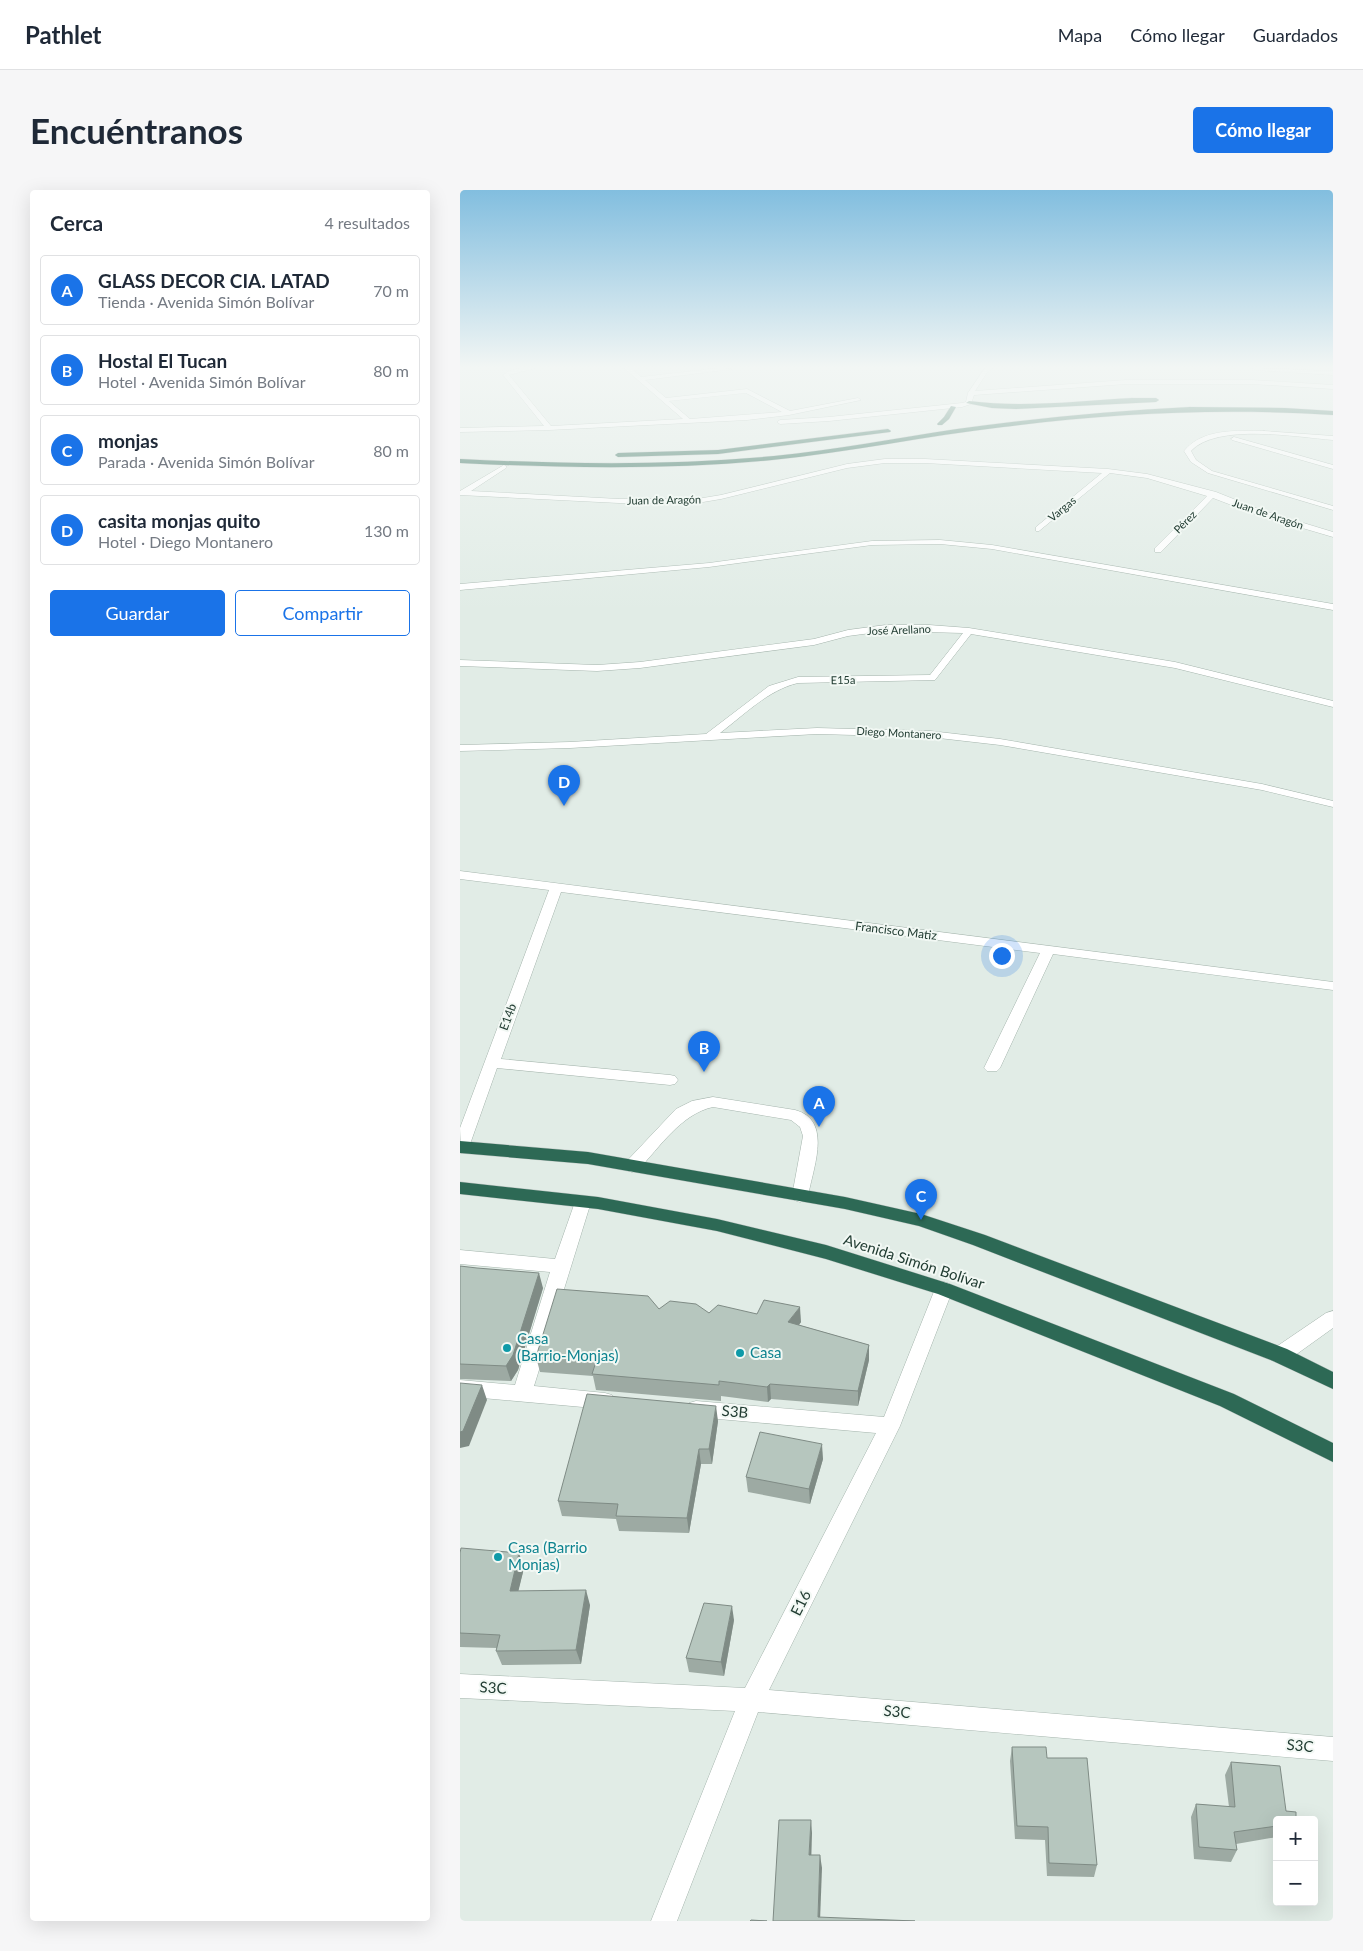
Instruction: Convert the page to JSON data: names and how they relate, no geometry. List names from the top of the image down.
{
  "streets": {
    "highway": ["Avenida Simón Bolívar"],
    "street": [
      "Juan de Aragón",
      "Vargas",
      "Pérez",
      "José Arellano",
      "E15a",
      "Diego Montanero",
      "Francisco Matiz",
      "E14b",
      "S3B",
      "E16",
      "S3C"
    ]
  },
  "crossings": [
    ["Juan de Aragón", "Vargas"],
    ["Juan de Aragón", "Pérez"],
    ["José Arellano", "E15a"],
    ["E15a", "Diego Montanero"],
    ["Francisco Matiz", "E14b"],
    ["Avenida Simón Bolívar", "E16"],
    ["S3B", "E16"],
    ["E16", "S3C"]
  ],
  "places": ["Casa (Barrio-Monjas)", "Casa", "Casa (Barrio Monjas)"],
  "page": {
    "header": "Pathlet",
    "nav": ["Mapa", "Cómo llegar", "Guardados"],
    "buttons": [
      "Cómo llegar",
      ["Guardar", "Compartir"]
    ],
    "title": "Encuéntranos",
    "heading": ["Cerca", "4 resultados"],
    "list": [
      {
        "mark": "A",
        "name": "GLASS DECOR CIA. LATAD",
        "note": "Tienda · Avenida Simón Bolívar",
        "value": "70 m"
      },
      {
        "mark": "B",
        "name": "Hostal El Tucan",
        "note": "Hotel · Avenida Simón Bolívar",
        "value": "80 m"
      },
      {
        "mark": "C",
        "name": "monjas",
        "note": "Parada · Avenida Simón Bolívar",
        "value": "80 m"
      },
      {
        "mark": "D",
        "name": "casita monjas quito",
        "note": "Hotel · Diego Montanero",
        "value": "130 m"
      }
    ],
    "pins": [
      "D",
      "B",
      "A",
      "C"
    ],
    "map_buttons": ["+", "−"]
  }
}
